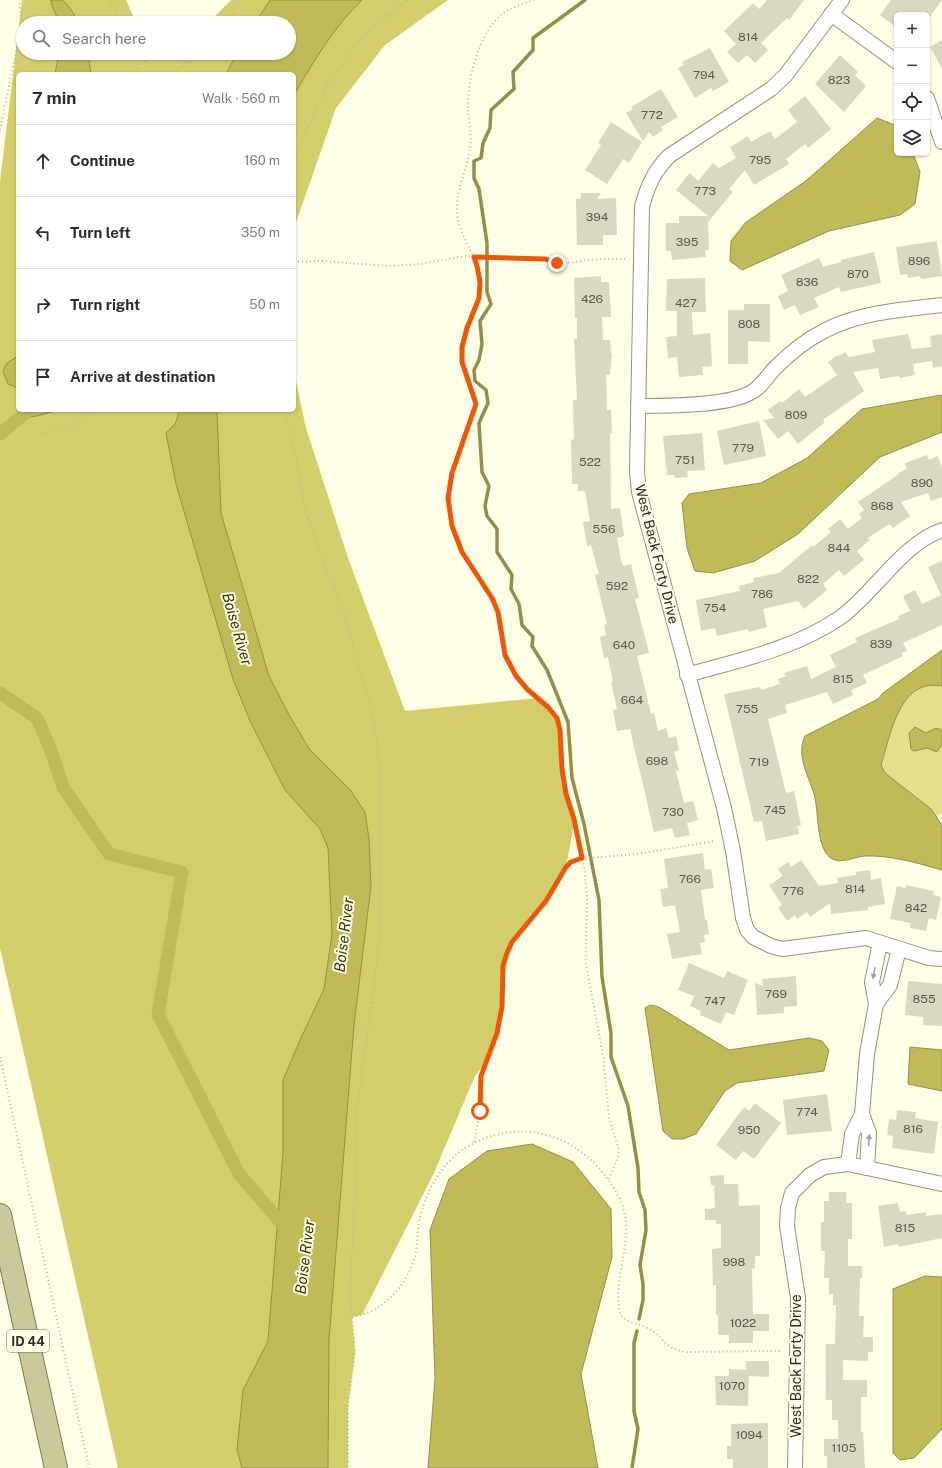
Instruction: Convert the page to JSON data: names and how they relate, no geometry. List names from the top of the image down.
{
  "streets": {
    "main road": ["ID 44"],
    "street": ["West Back Forty Drive"]
  },
  "water": ["Boise River"],
  "house_numbers": [
    "814",
    "794",
    "823",
    "772",
    "795",
    "773",
    "394",
    "395",
    "896",
    "870",
    "836",
    "426",
    "427",
    "808",
    "809",
    "779",
    "751",
    "522",
    "890",
    "868",
    "556",
    "844",
    "822",
    "592",
    "786",
    "754",
    "839",
    "640",
    "815",
    "664",
    "755",
    "698",
    "719",
    "745",
    "730",
    "766",
    "814",
    "776",
    "842",
    "769",
    "855",
    "747",
    "774",
    "816",
    "950",
    "815",
    "998",
    "1022",
    "1070",
    "1094",
    "1105"
  ],
  "page": {
    "map_buttons": ["+", "−"],
    "search": "Search here",
    "heading": ["7 min", "Walk · 560 m"],
    "list": [
      ["Continue", "160 m"],
      ["Turn left", "350 m"],
      ["Turn right", "50 m"],
      "Arrive at destination"
    ]
  }
}
